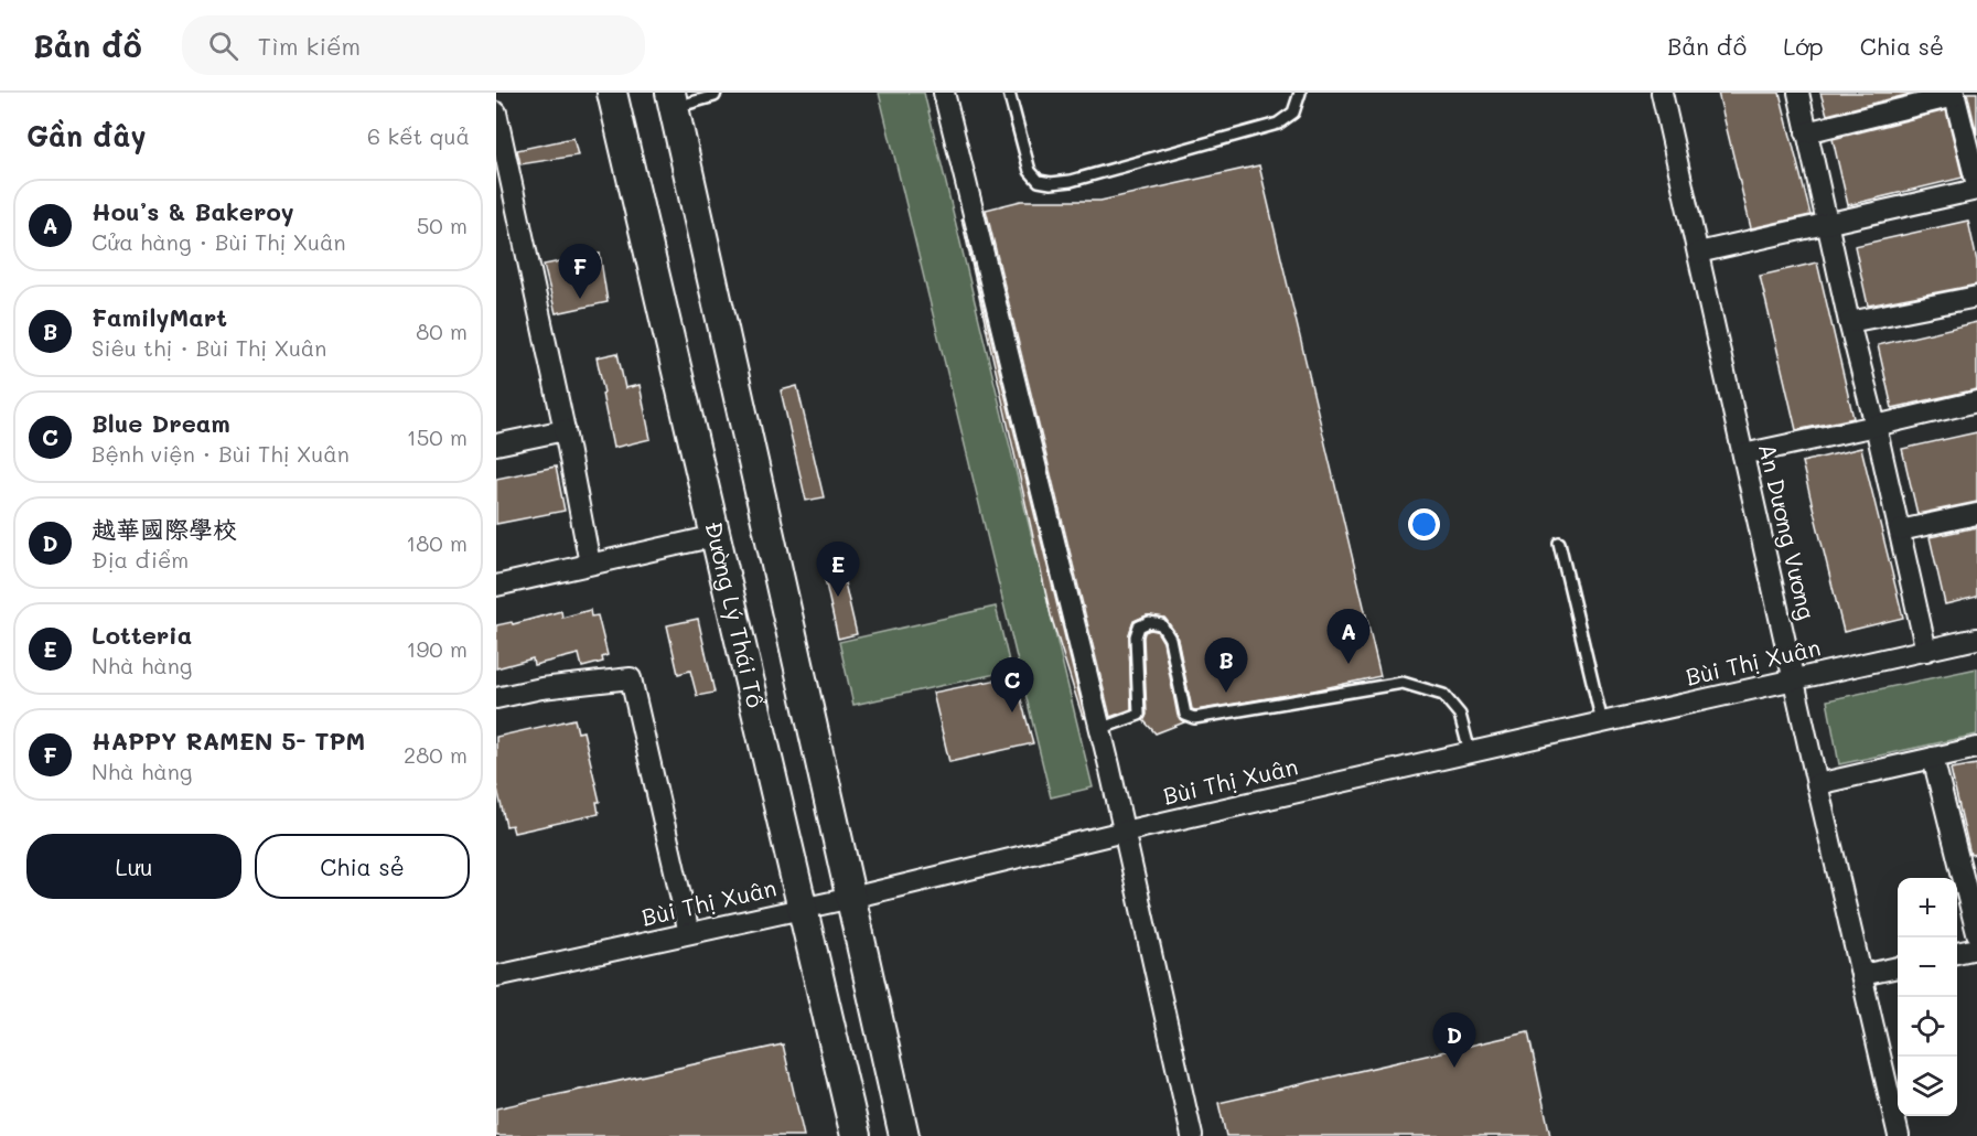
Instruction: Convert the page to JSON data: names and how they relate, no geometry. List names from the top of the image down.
{
  "streets": {
    "street": ["An Dương Vương", "Đường Lý Thái Tổ", "Bùi Thị Xuân"]
  },
  "crossings": [
    ["An Dương Vương", "Bùi Thị Xuân"],
    ["Đường Lý Thái Tổ", "Bùi Thị Xuân"]
  ],
  "page": {
    "header": "Bản đồ",
    "search": "Tìm kiếm",
    "nav": ["Bản đồ", "Lớp", "Chia sẻ"],
    "heading": ["Gần đây", "6 kết quả"],
    "list": [
      {
        "mark": "A",
        "name": "Hou’s & Bakeroy",
        "note": "Cửa hàng · Bùi Thị Xuân",
        "value": "50 m"
      },
      {
        "mark": "B",
        "name": "FamilyMart",
        "note": "Siêu thị · Bùi Thị Xuân",
        "value": "80 m"
      },
      {
        "mark": "C",
        "name": "Blue Dream",
        "note": "Bệnh viện · Bùi Thị Xuân",
        "value": "150 m"
      },
      {
        "mark": "D",
        "name": "越華國際學校",
        "note": "Địa điểm",
        "value": "180 m"
      },
      {
        "mark": "E",
        "name": "Lotteria",
        "note": "Nhà hàng",
        "value": "190 m"
      },
      {
        "mark": "F",
        "name": "HAPPY RAMEN 5- TPM",
        "note": "Nhà hàng",
        "value": "280 m"
      }
    ],
    "pins": [
      "F",
      "E",
      "A",
      "B",
      "C",
      "D"
    ],
    "buttons": ["Lưu", "Chia sẻ"],
    "map_buttons": ["+", "−"]
  }
}
